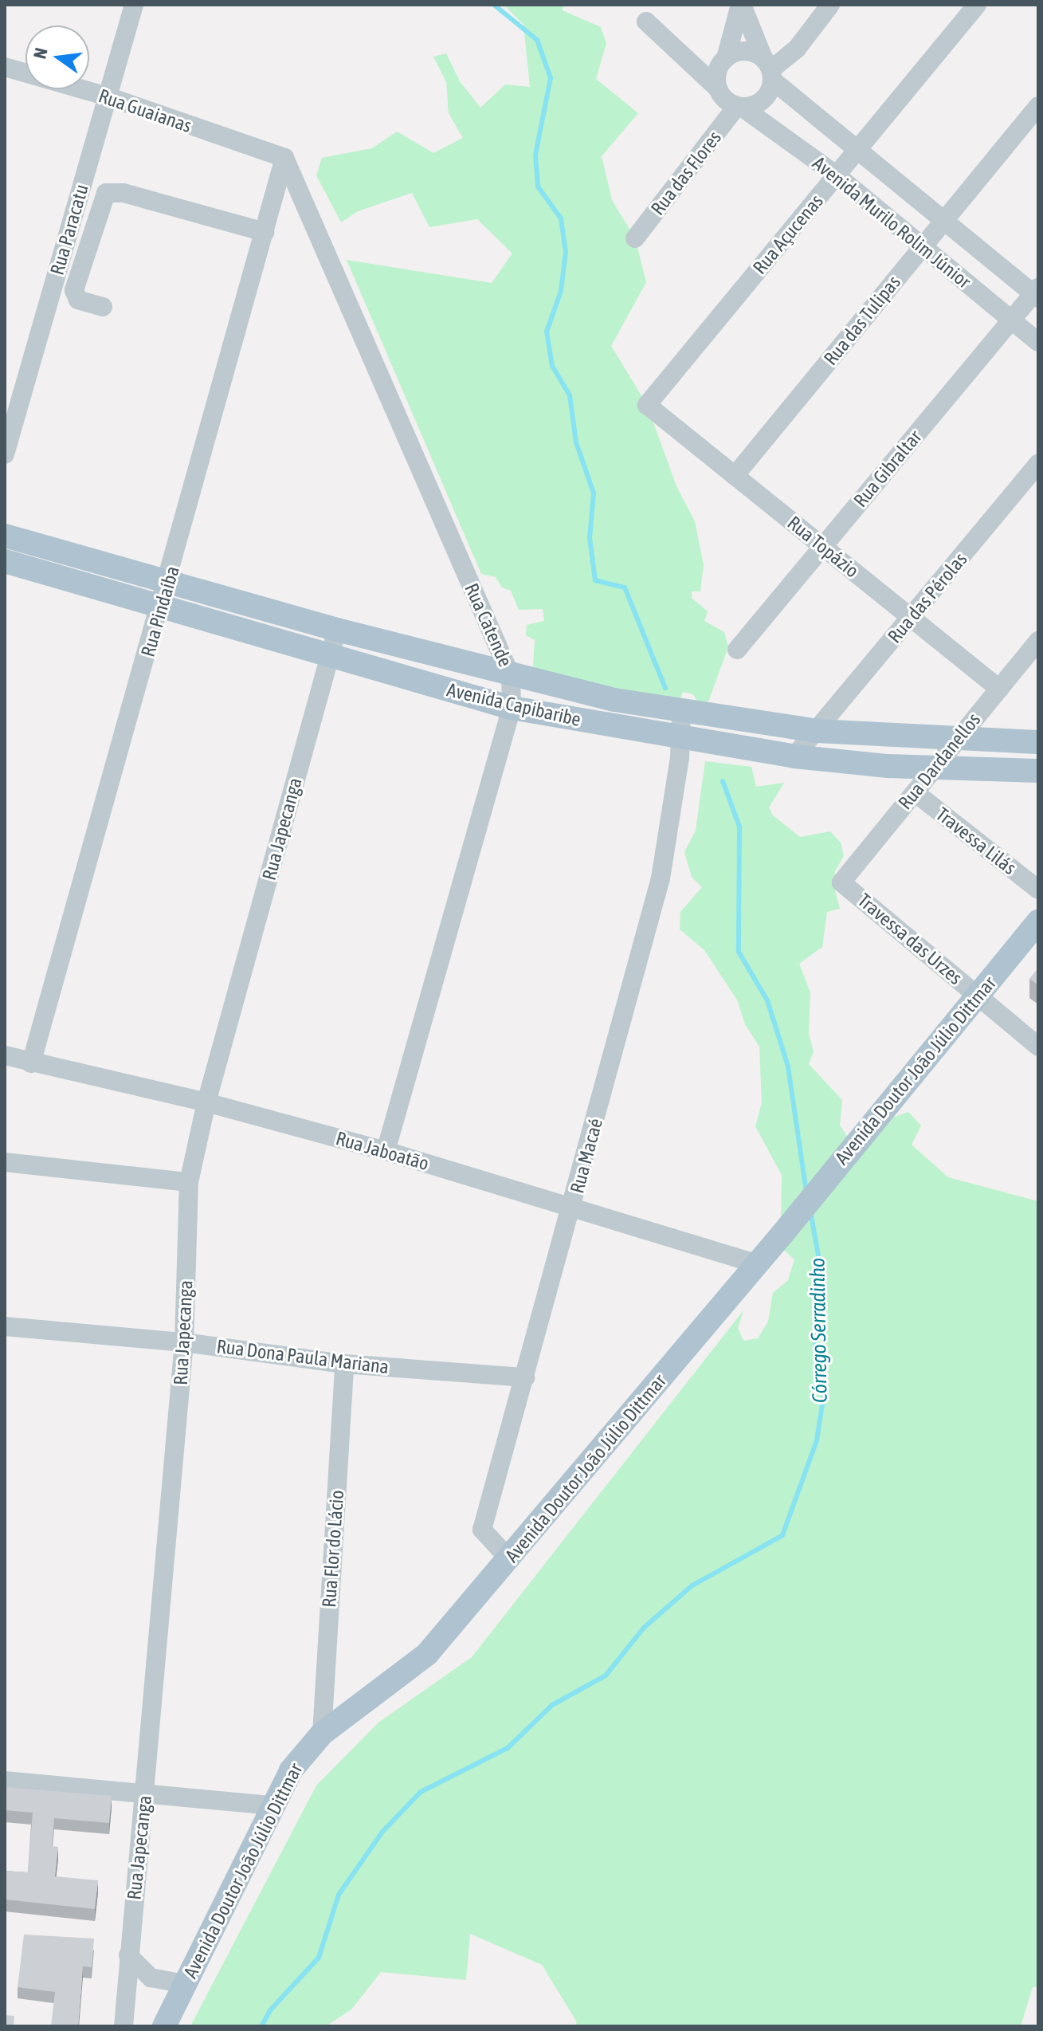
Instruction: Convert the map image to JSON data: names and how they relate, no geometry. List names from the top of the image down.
{
  "streets": {
    "main road": ["Avenida Capibaribe", "Avenida Doutor João Júlio Dittmar"],
    "street": [
      "Rua Guaianas",
      "Rua das Flores",
      "Avenida Murilo Rolim Júnior",
      "Rua Paracatu",
      "Rua Açucenas",
      "Rua das Tulipas",
      "Rua Gibraltar",
      "Rua Topázio",
      "Rua das Pérolas",
      "Rua Pindaíba",
      "Rua Catende",
      "Rua Dardanellos",
      "Rua Japecanga",
      "Travessa Lilás",
      "Travessa das Urzes",
      "Rua Jaboatão",
      "Rua Macaé",
      "Rua Dona Paula Mariana",
      "Rua Flor do Lácio"
    ]
  },
  "crossings": [
    ["Rua Guaianas", "Rua Paracatu"],
    ["Rua Guaianas", "Rua Pindaíba"],
    ["Rua Guaianas", "Rua Catende"],
    ["Rua das Flores", "Avenida Murilo Rolim Júnior"],
    ["Avenida Murilo Rolim Júnior", "Rua Açucenas"],
    ["Avenida Murilo Rolim Júnior", "Rua das Tulipas"],
    ["Avenida Murilo Rolim Júnior", "Rua Gibraltar"],
    ["Rua Açucenas", "Rua Topázio"],
    ["Rua das Tulipas", "Rua Topázio"],
    ["Rua Gibraltar", "Rua Topázio"],
    ["Rua Topázio", "Rua das Pérolas"],
    ["Rua Topázio", "Rua Dardanellos"],
    ["Rua das Pérolas", "Avenida Capibaribe"],
    ["Rua Pindaíba", "Rua Catende"],
    ["Rua Pindaíba", "Avenida Capibaribe"],
    ["Rua Pindaíba", "Rua Jaboatão"],
    ["Rua Catende", "Avenida Capibaribe"],
    ["Rua Catende", "Rua Jaboatão"],
    ["Avenida Capibaribe", "Rua Dardanellos"],
    ["Avenida Capibaribe", "Rua Japecanga"],
    ["Avenida Capibaribe", "Rua Macaé"],
    ["Rua Dardanellos", "Travessa Lilás"],
    ["Rua Dardanellos", "Travessa das Urzes"],
    ["Rua Japecanga", "Rua Jaboatão"],
    ["Rua Japecanga", "Rua Dona Paula Mariana"],
    ["Travessa das Urzes", "Avenida Doutor João Júlio Dittmar"],
    ["Avenida Doutor João Júlio Dittmar", "Rua Jaboatão"],
    ["Avenida Doutor João Júlio Dittmar", "Rua Macaé"],
    ["Avenida Doutor João Júlio Dittmar", "Rua Flor do Lácio"],
    ["Rua Jaboatão", "Rua Macaé"],
    ["Rua Macaé", "Rua Dona Paula Mariana"],
    ["Rua Dona Paula Mariana", "Rua Flor do Lácio"]
  ],
  "water": ["Córrego Serradinho"],
  "north": "left"
}
